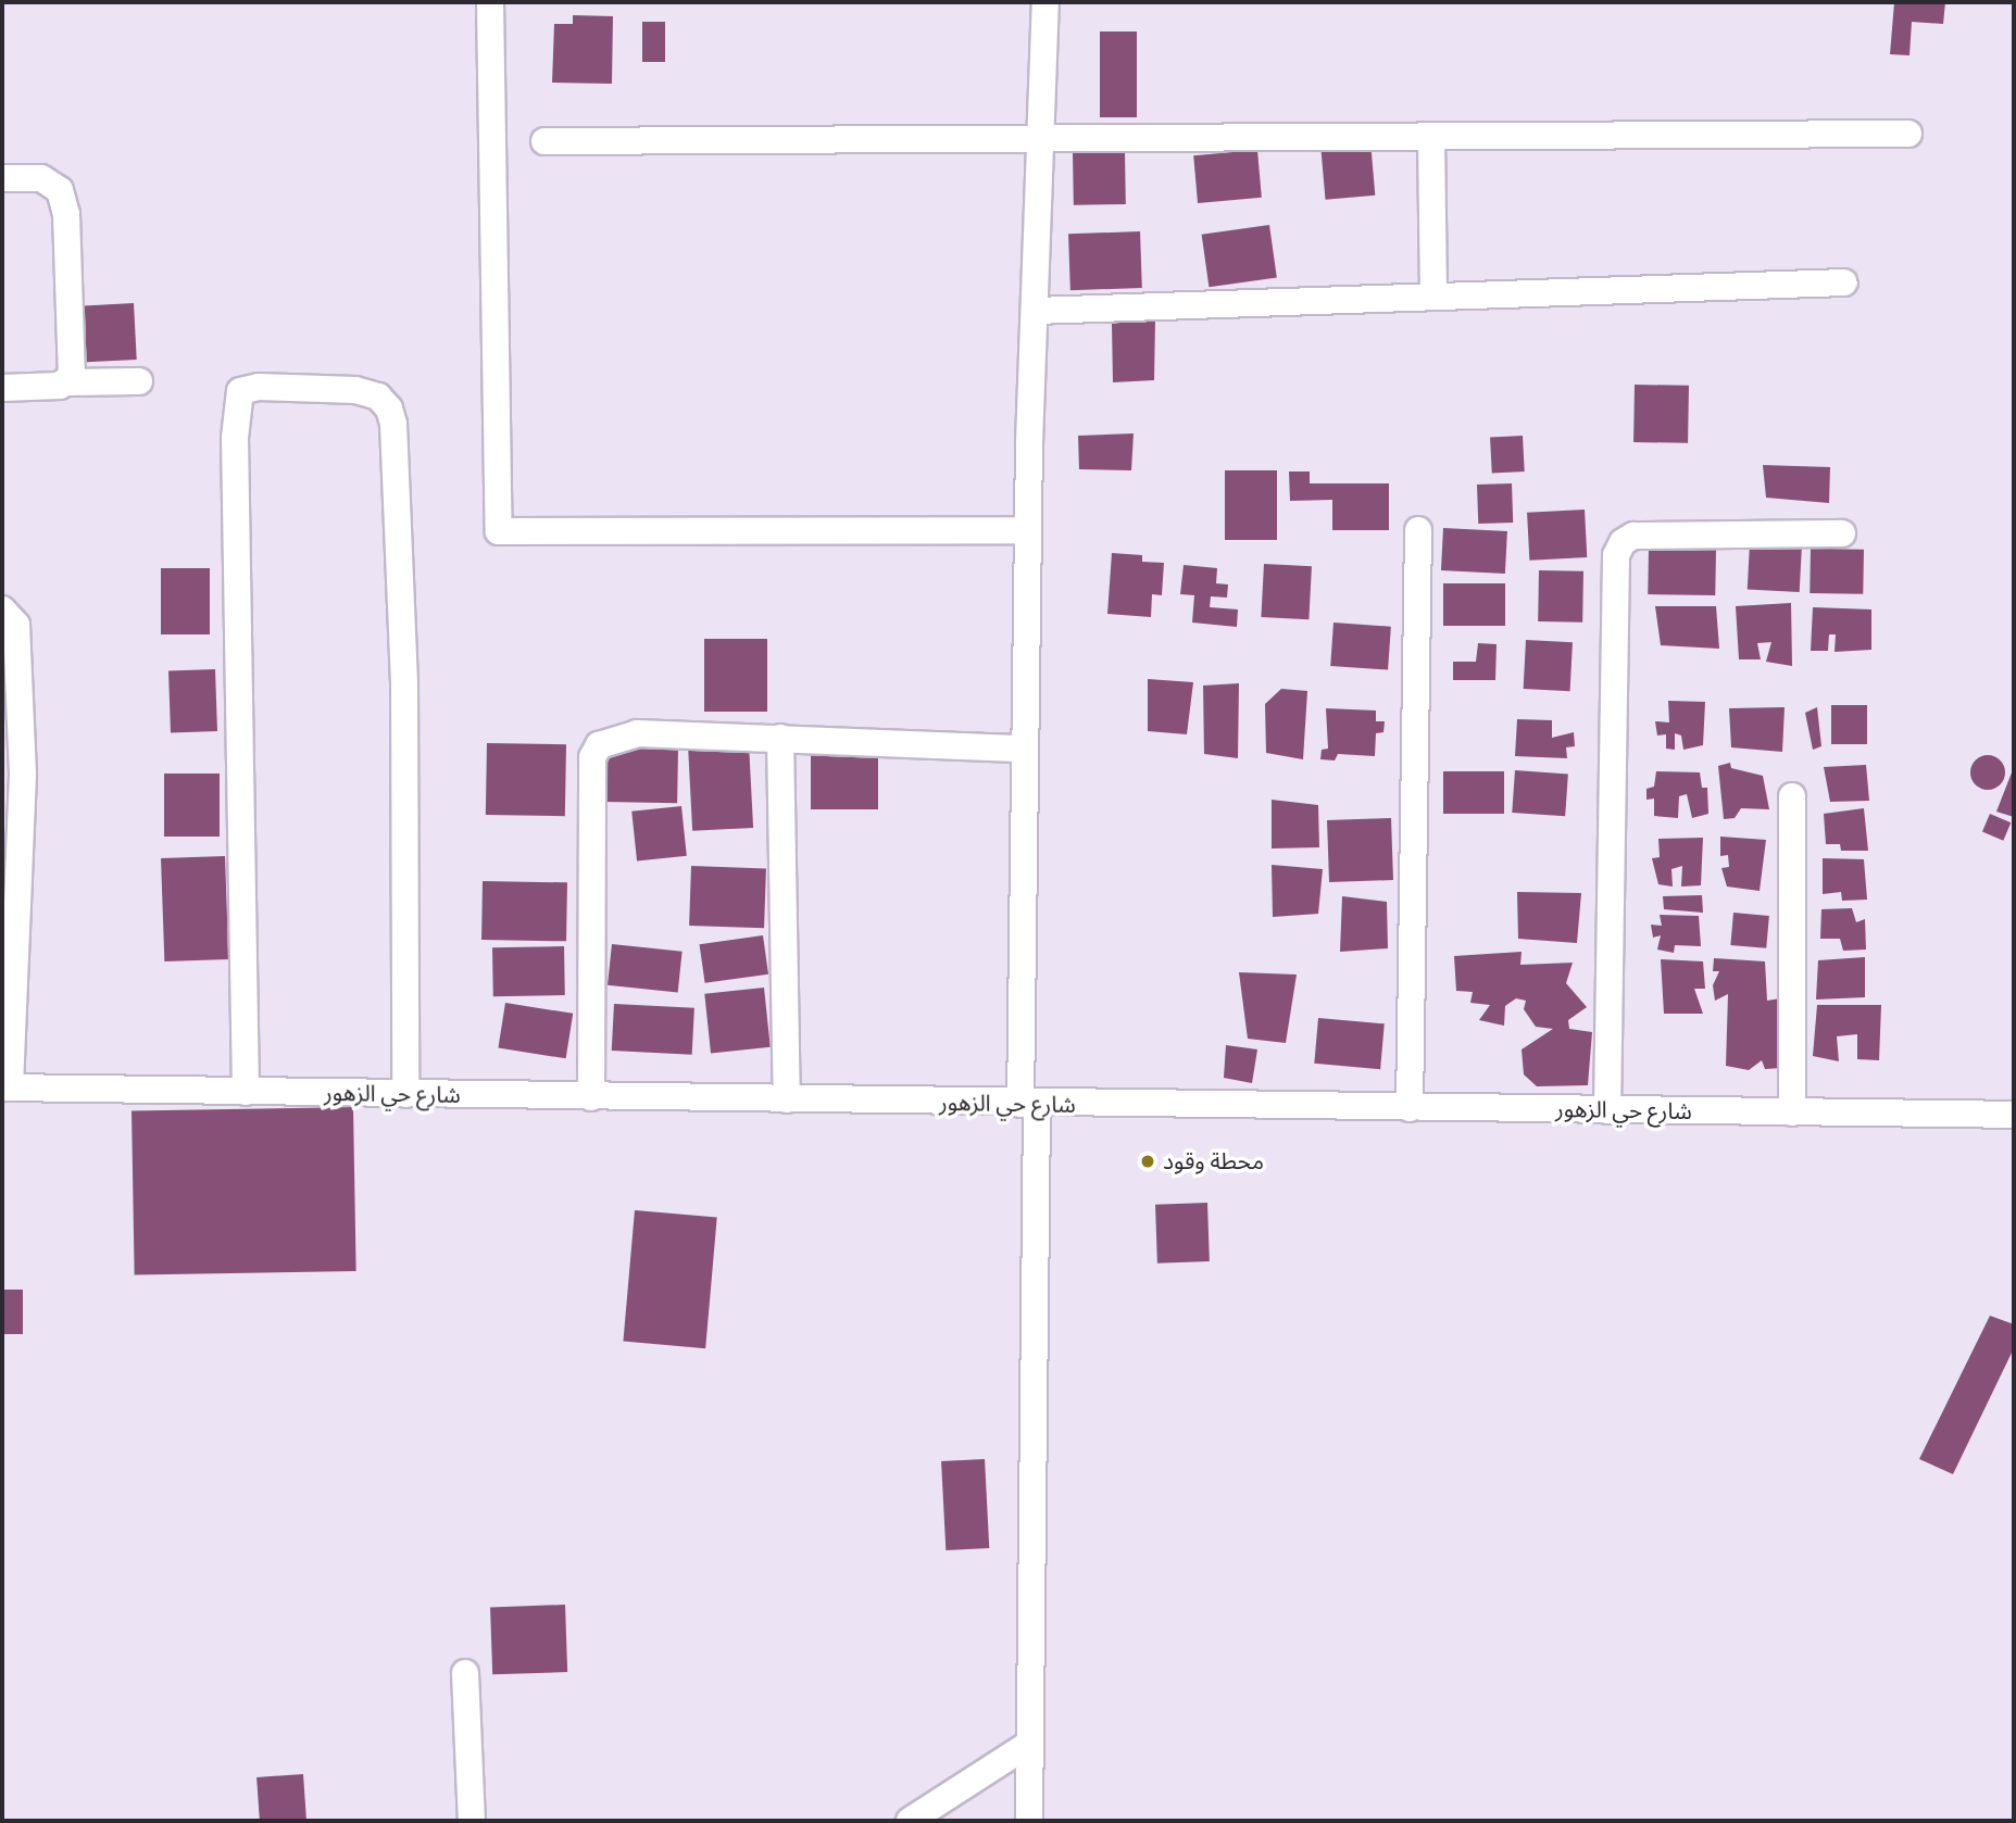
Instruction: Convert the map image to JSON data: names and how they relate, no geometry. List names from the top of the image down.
{
  "streets": {
    "street": ["شارع حي الزهور"]
  },
  "places": ["محطة وقود"]
}
